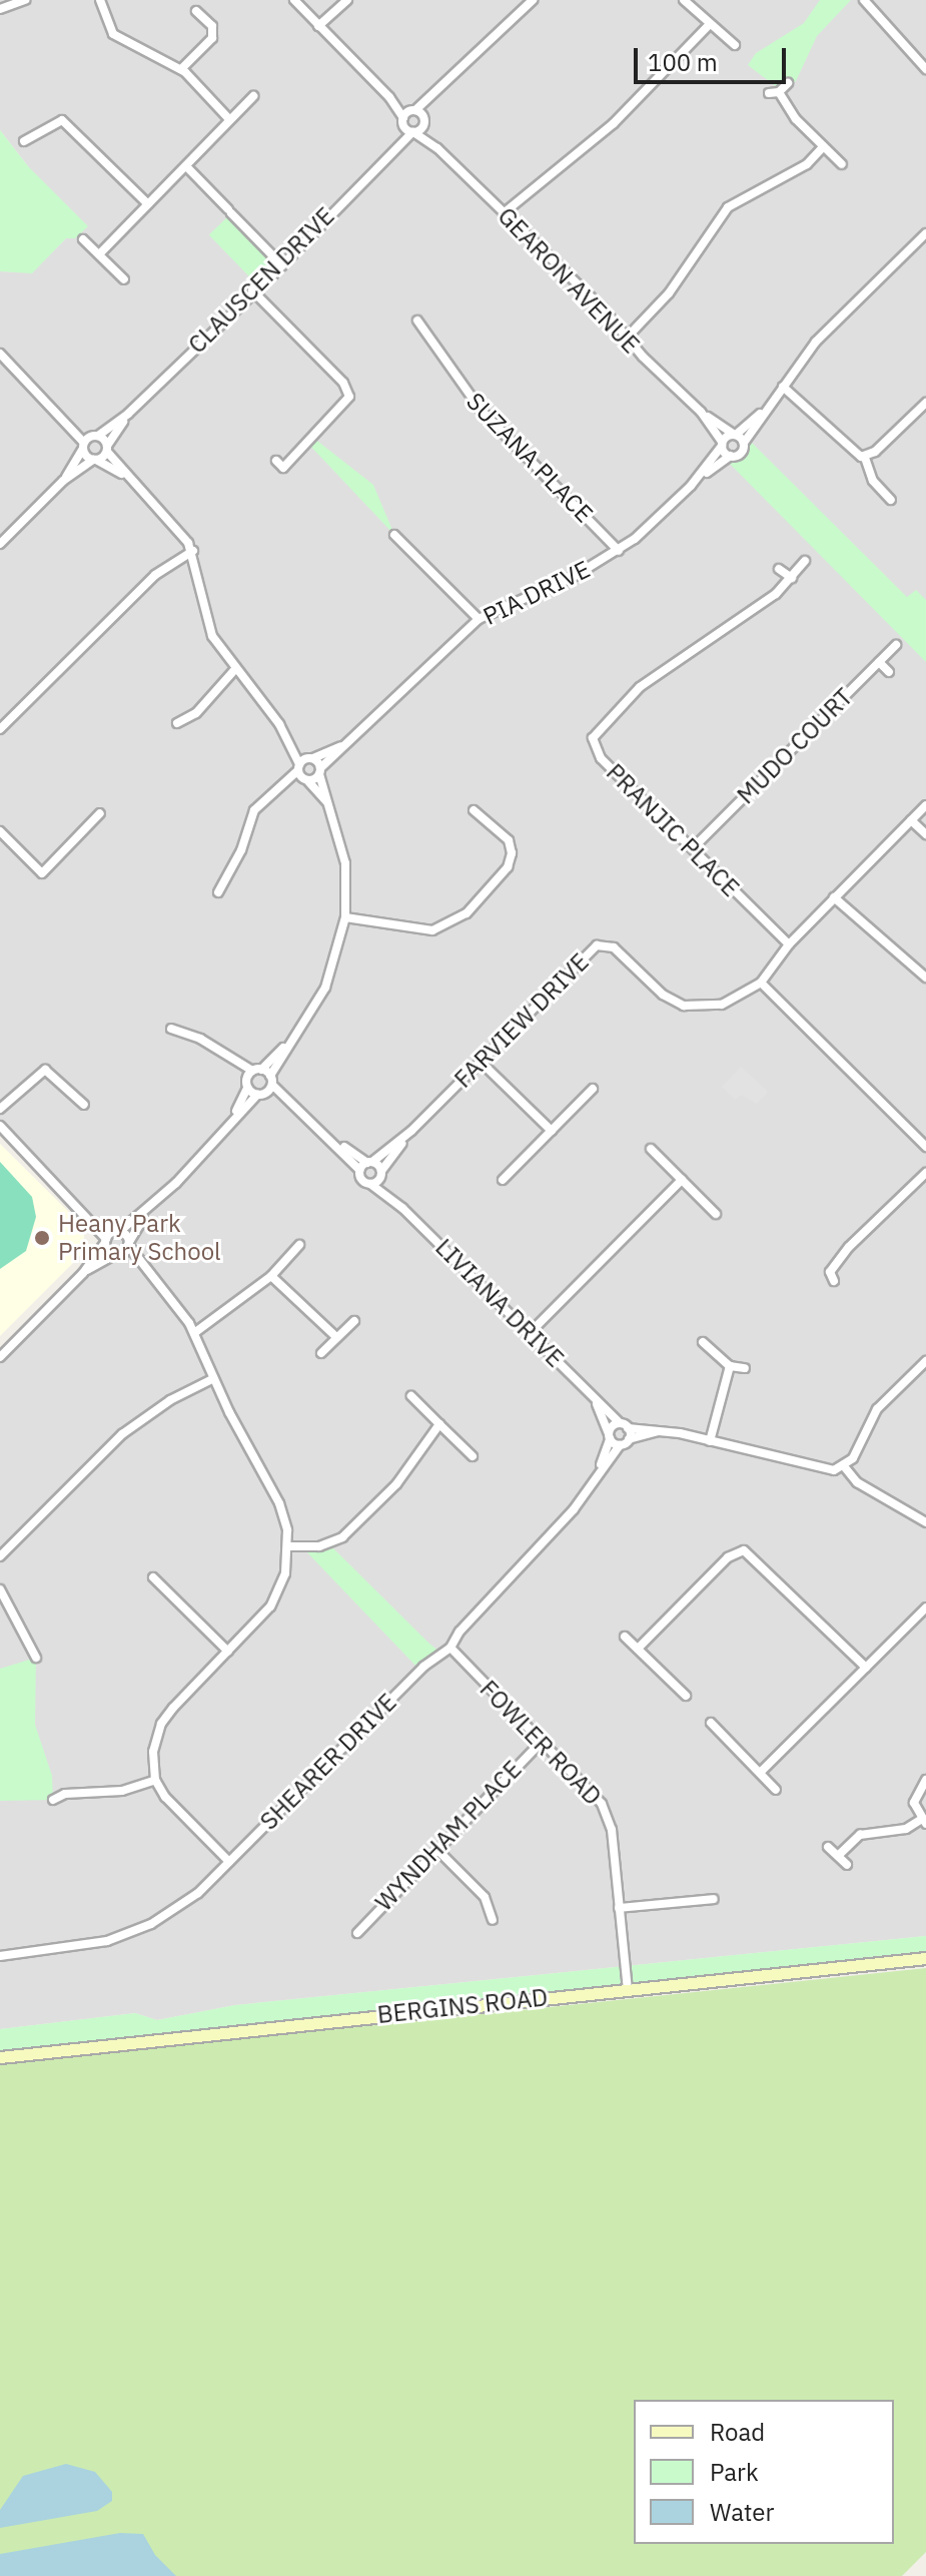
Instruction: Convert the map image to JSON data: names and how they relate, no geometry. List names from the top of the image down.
{
  "streets": {
    "main road": ["BERGINS ROAD"],
    "street": [
      "CLAUSCEN DRIVE",
      "GEARON AVENUE",
      "SUZANA PLACE",
      "PIA DRIVE",
      "MUDO COURT",
      "PRANJIC PLACE",
      "FARVIEW DRIVE",
      "LIVIANA DRIVE",
      "FOWLER ROAD",
      "SHEARER DRIVE",
      "WYNDHAM PLACE"
    ]
  },
  "crossings": [
    ["GEARON AVENUE", "PIA DRIVE"],
    ["SUZANA PLACE", "PIA DRIVE"],
    ["MUDO COURT", "PRANJIC PLACE"],
    ["FARVIEW DRIVE", "LIVIANA DRIVE"],
    ["LIVIANA DRIVE", "SHEARER DRIVE"],
    ["FOWLER ROAD", "SHEARER DRIVE"],
    ["FOWLER ROAD", "WYNDHAM PLACE"],
    ["FOWLER ROAD", "BERGINS ROAD"]
  ],
  "places": ["Heany Park Primary School"],
  "legend": ["Road", "Park", "Water"],
  "scale_bar": "100 m"
}
